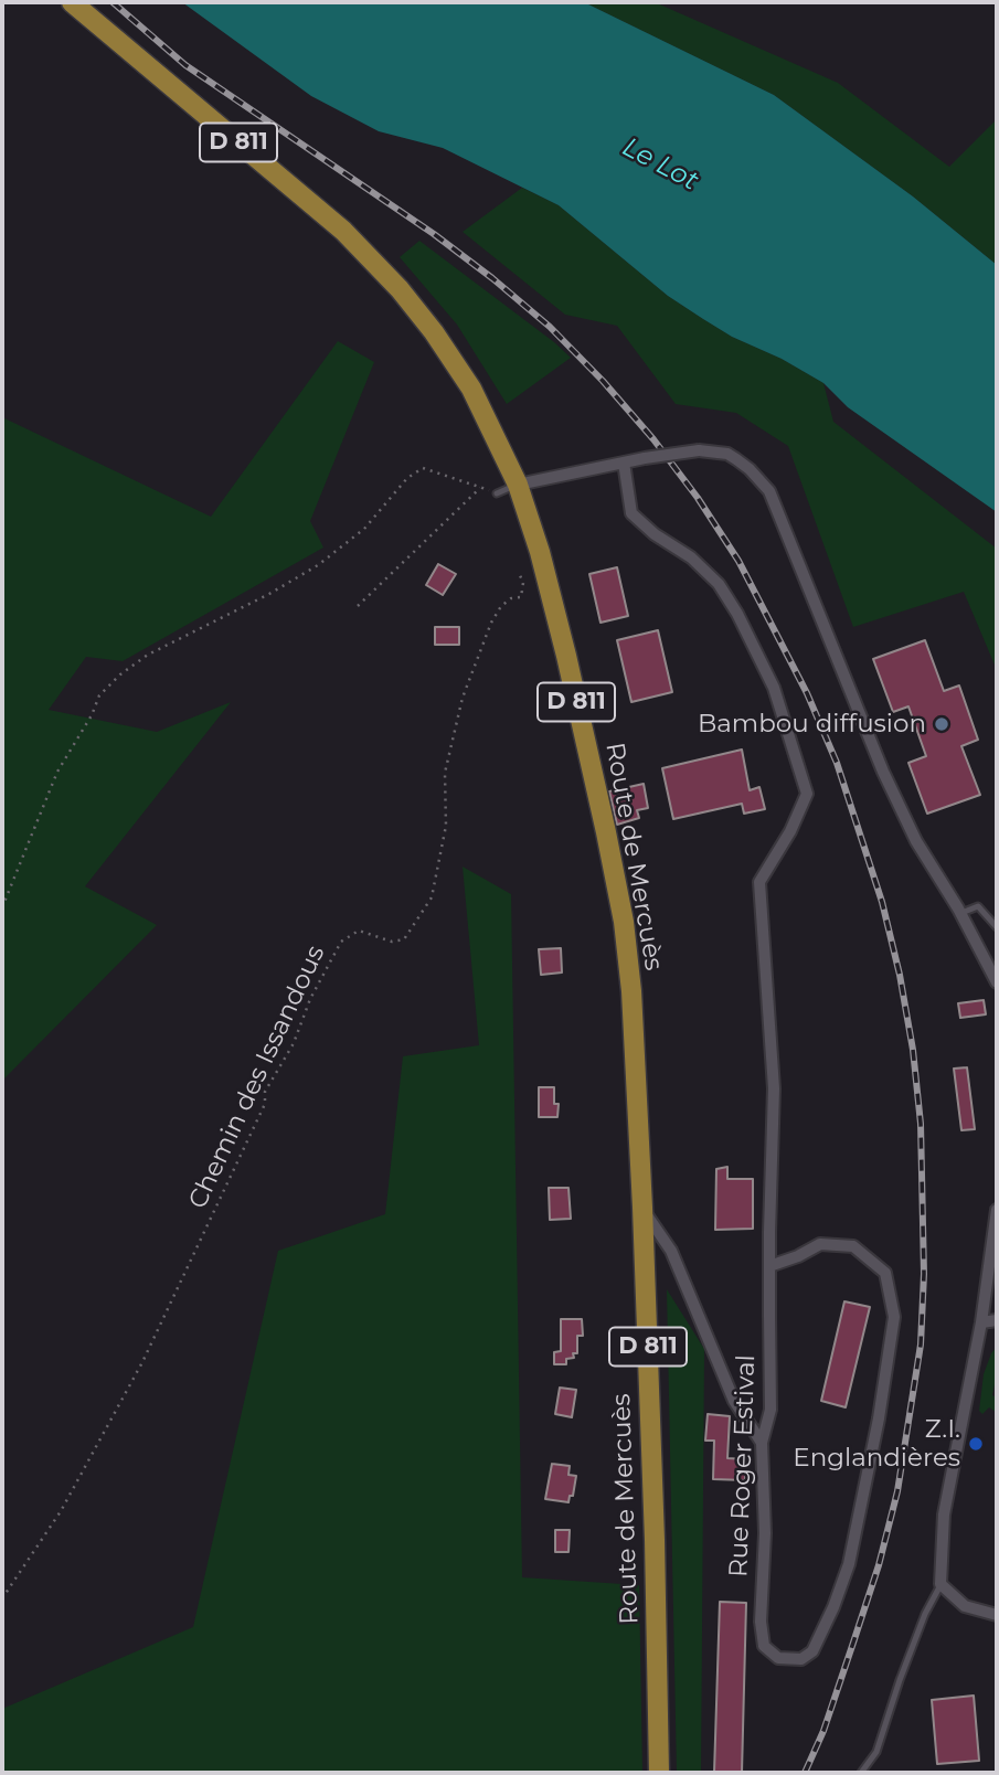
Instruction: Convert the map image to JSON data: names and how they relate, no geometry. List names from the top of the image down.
{
  "streets": {
    "main road": ["D 811", "Route de Mercuès"],
    "street": ["Rue Roger Estival"],
    "path": ["Chemin des Issandous"]
  },
  "water": ["Le Lot"],
  "places": ["Bambou diffusion", "Z.I. Englandières"]
}
